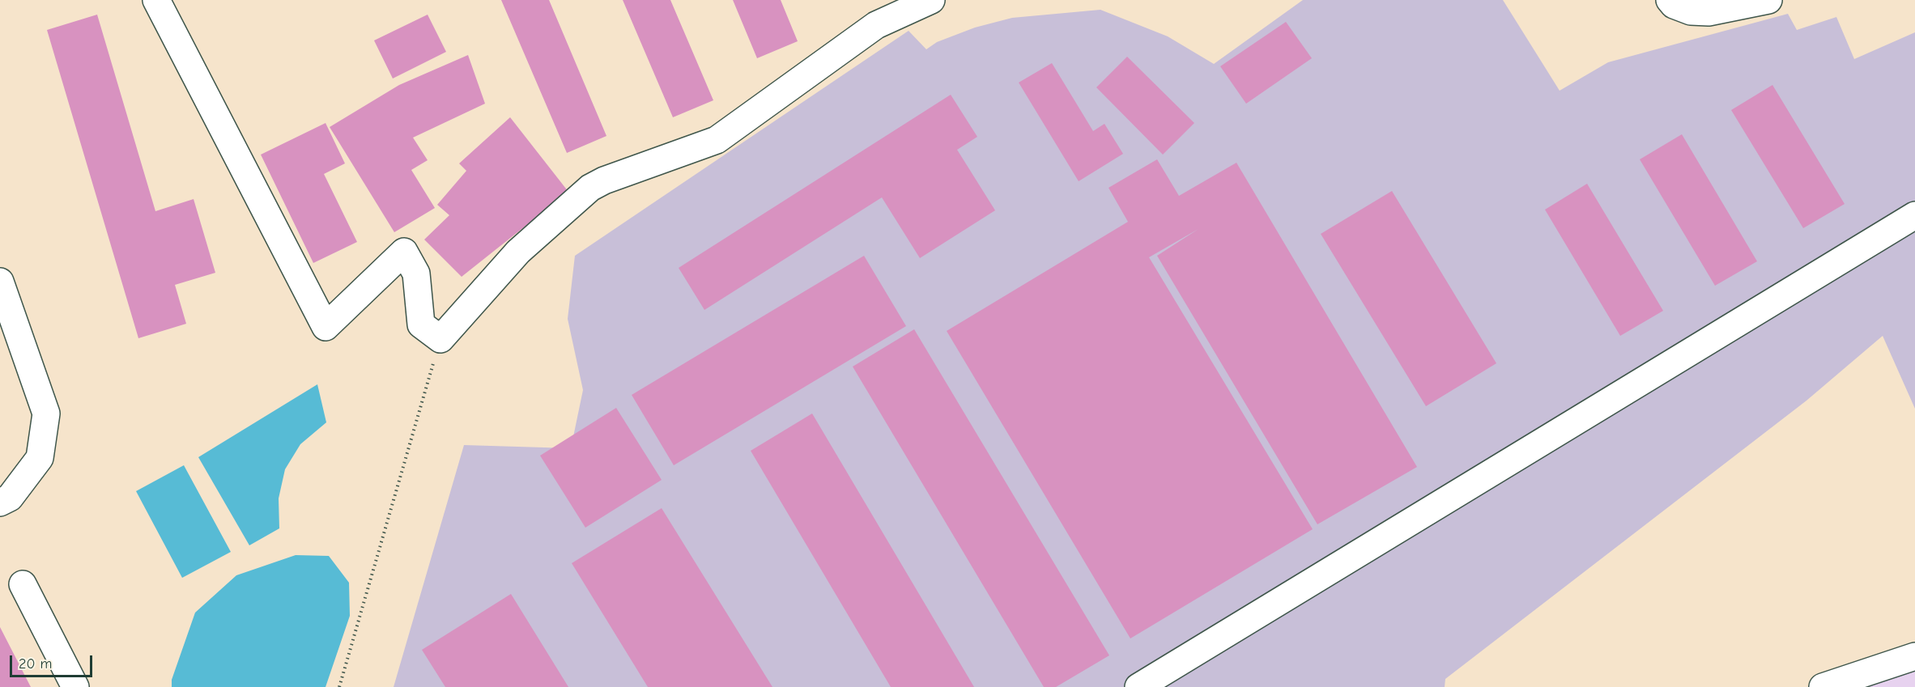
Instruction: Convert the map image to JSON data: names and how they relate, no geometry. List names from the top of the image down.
{
  "scale_bar": "20 m"
}
